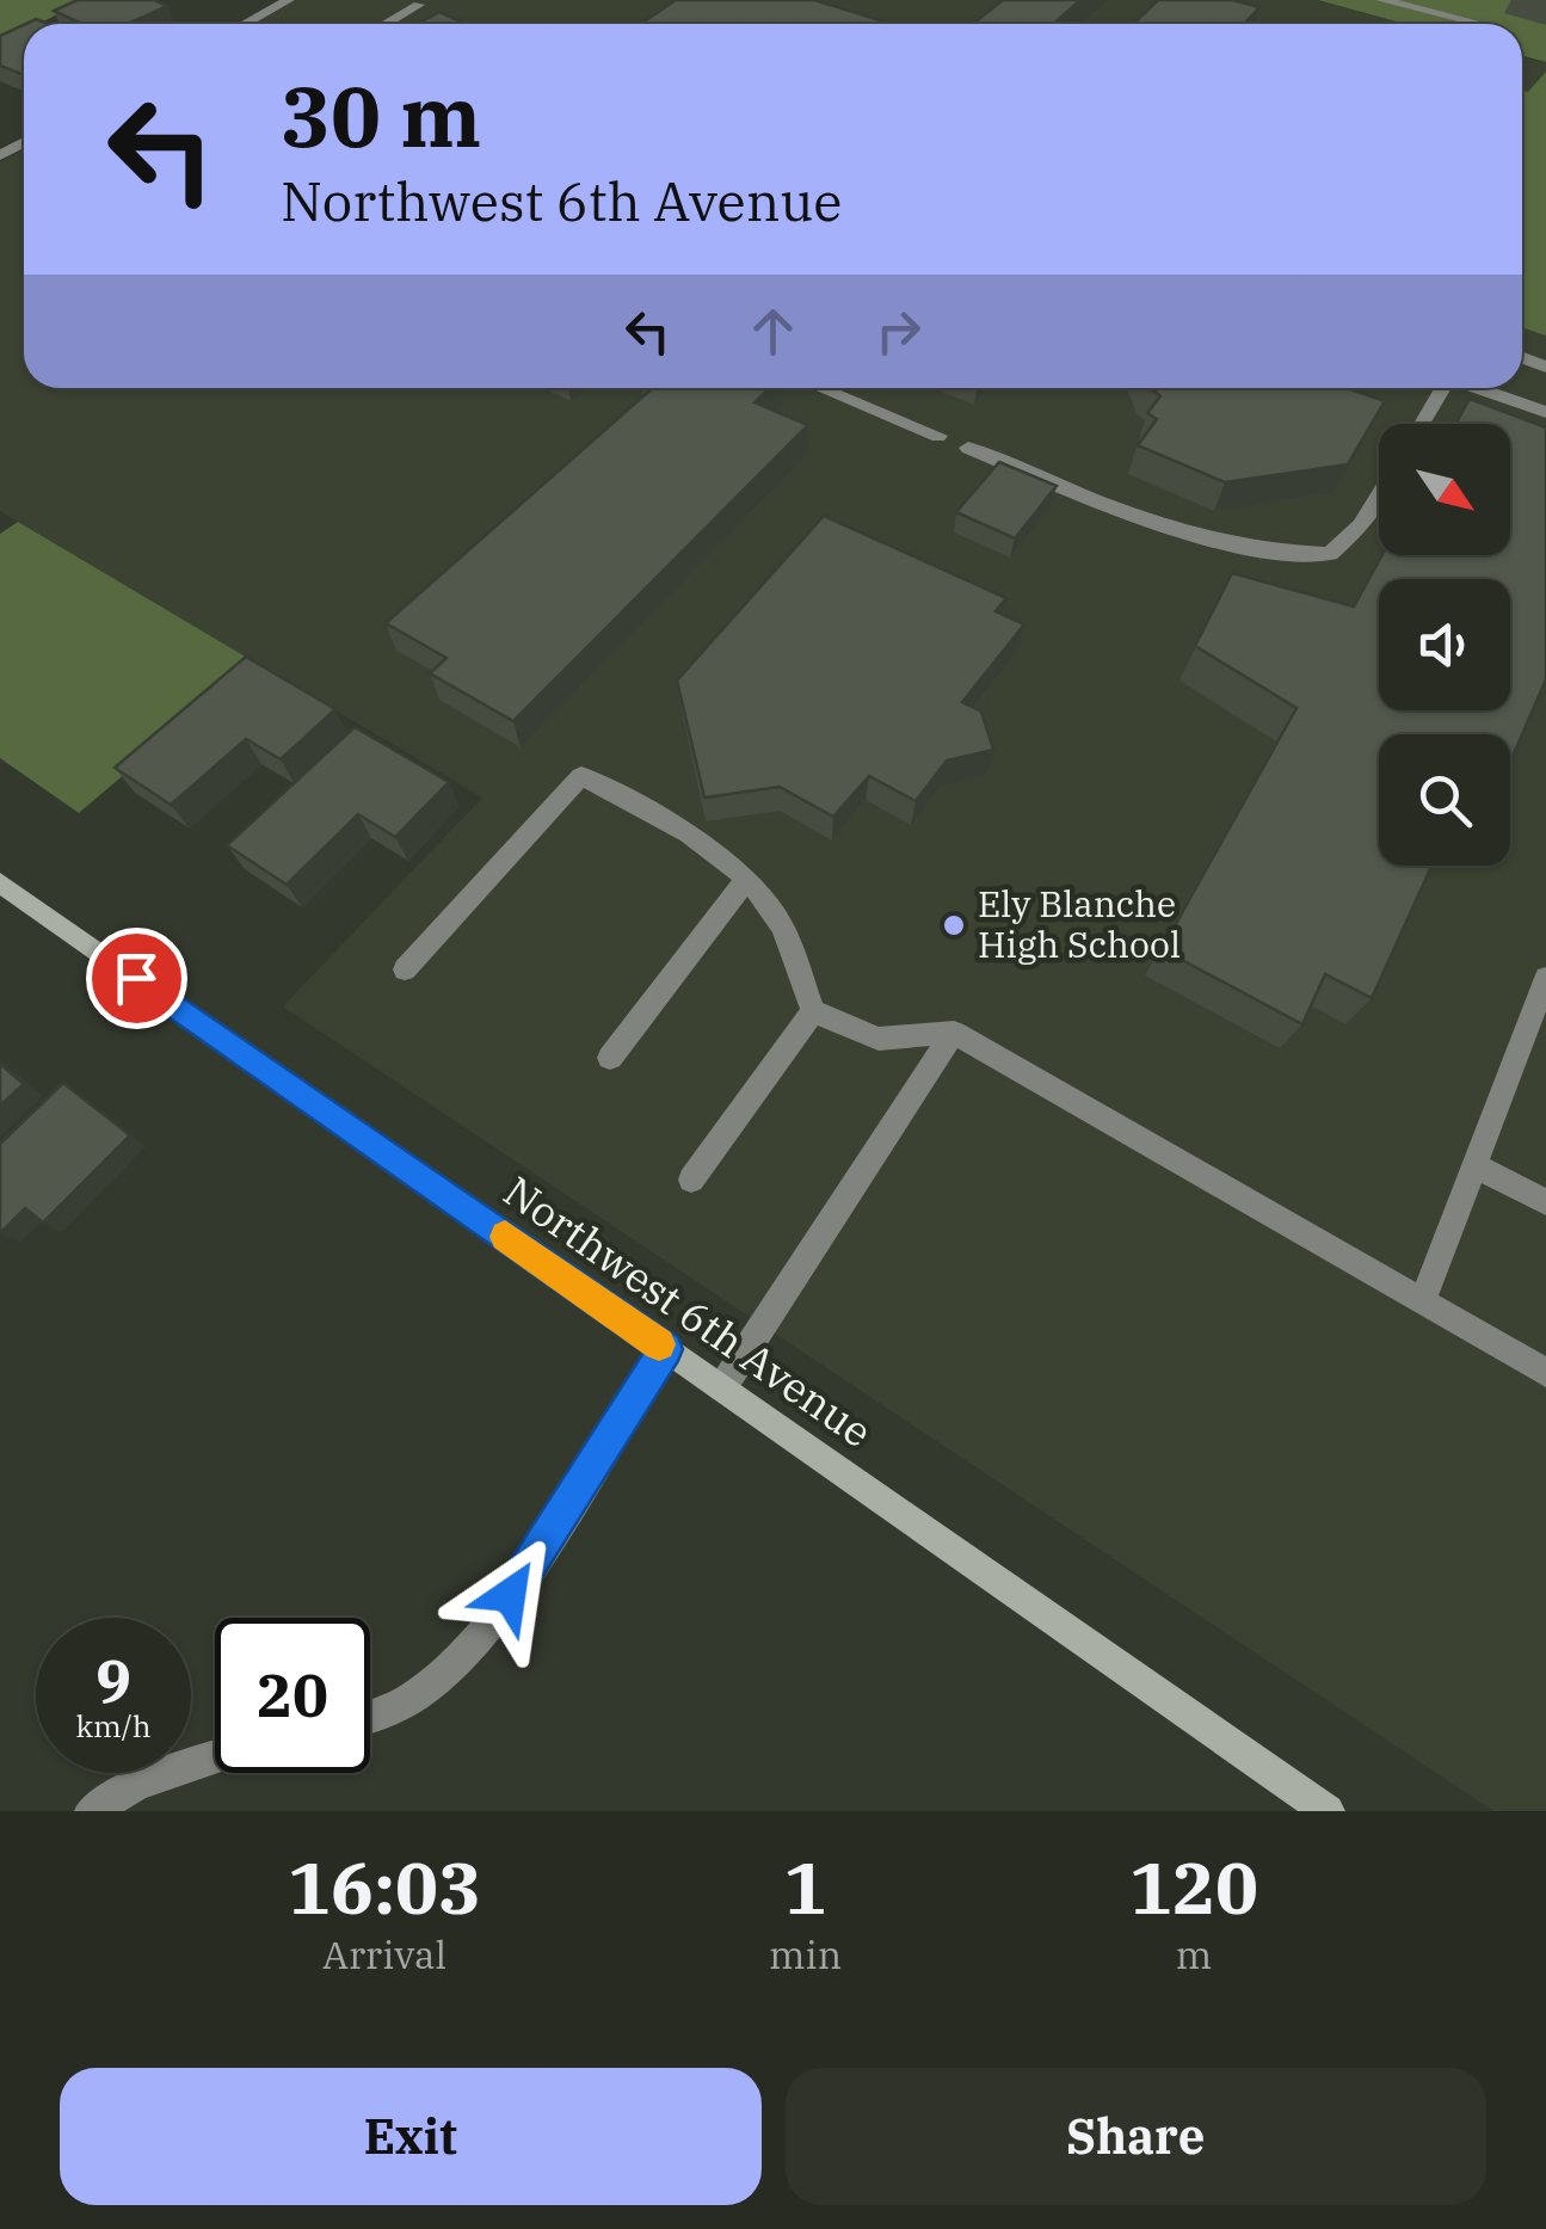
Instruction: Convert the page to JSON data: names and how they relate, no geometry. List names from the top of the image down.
{
  "streets": {
    "street": ["Northwest 6th Avenue"]
  },
  "places": ["Ely Blanche High School"],
  "north": "bottom right",
  "page": {
    "turn": ["30 m", "Northwest 6th Avenue"],
    "speed": "9 km/h",
    "limit": "20",
    "eta": [
      "16:03",
      "Arrival",
      "1",
      "min",
      "120",
      "m"
    ],
    "buttons": ["Exit", "Share"]
  }
}
